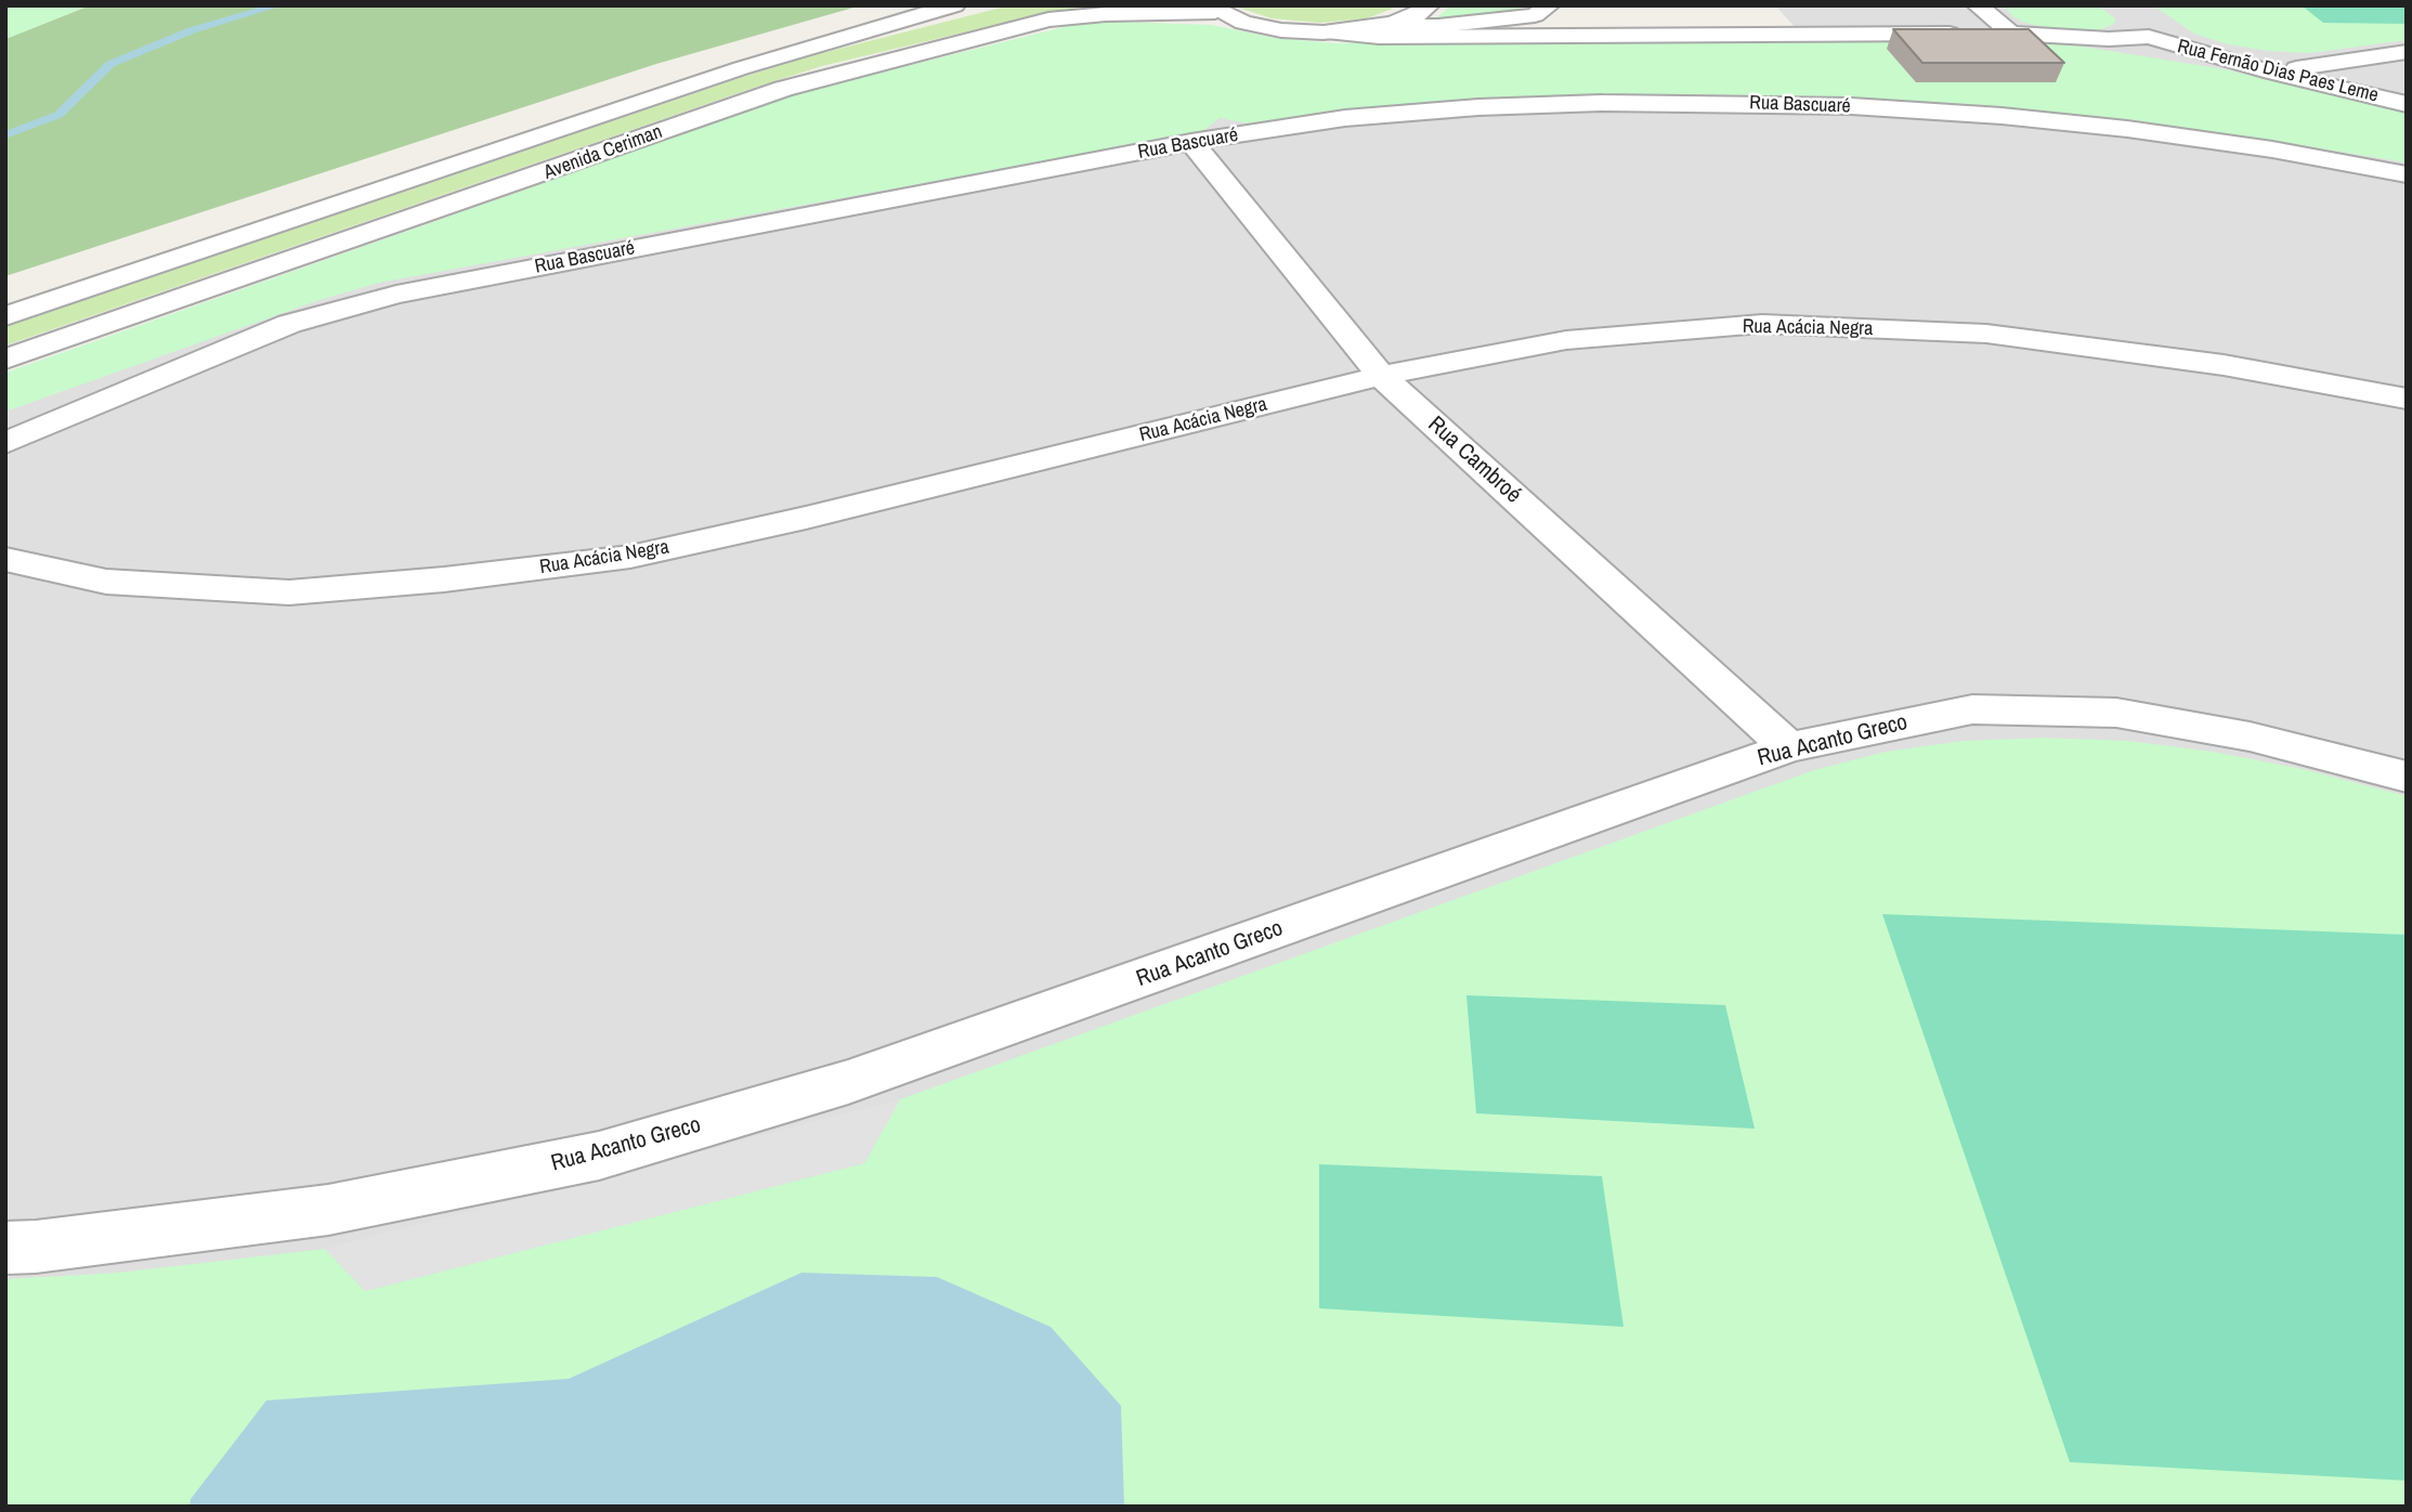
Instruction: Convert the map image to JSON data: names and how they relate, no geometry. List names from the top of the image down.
{
  "streets": {
    "street": [
      "Rua Fernão Dias Paes Leme",
      "Rua Bascuaré",
      "Avenida Ceriman",
      "Rua Acácia Negra",
      "Rua Cambroé",
      "Rua Acanto Greco"
    ]
  },
  "crossings": [
    ["Rua Bascuaré", "Rua Cambroé"],
    ["Rua Acácia Negra", "Rua Cambroé"],
    ["Rua Cambroé", "Rua Acanto Greco"]
  ]
}
